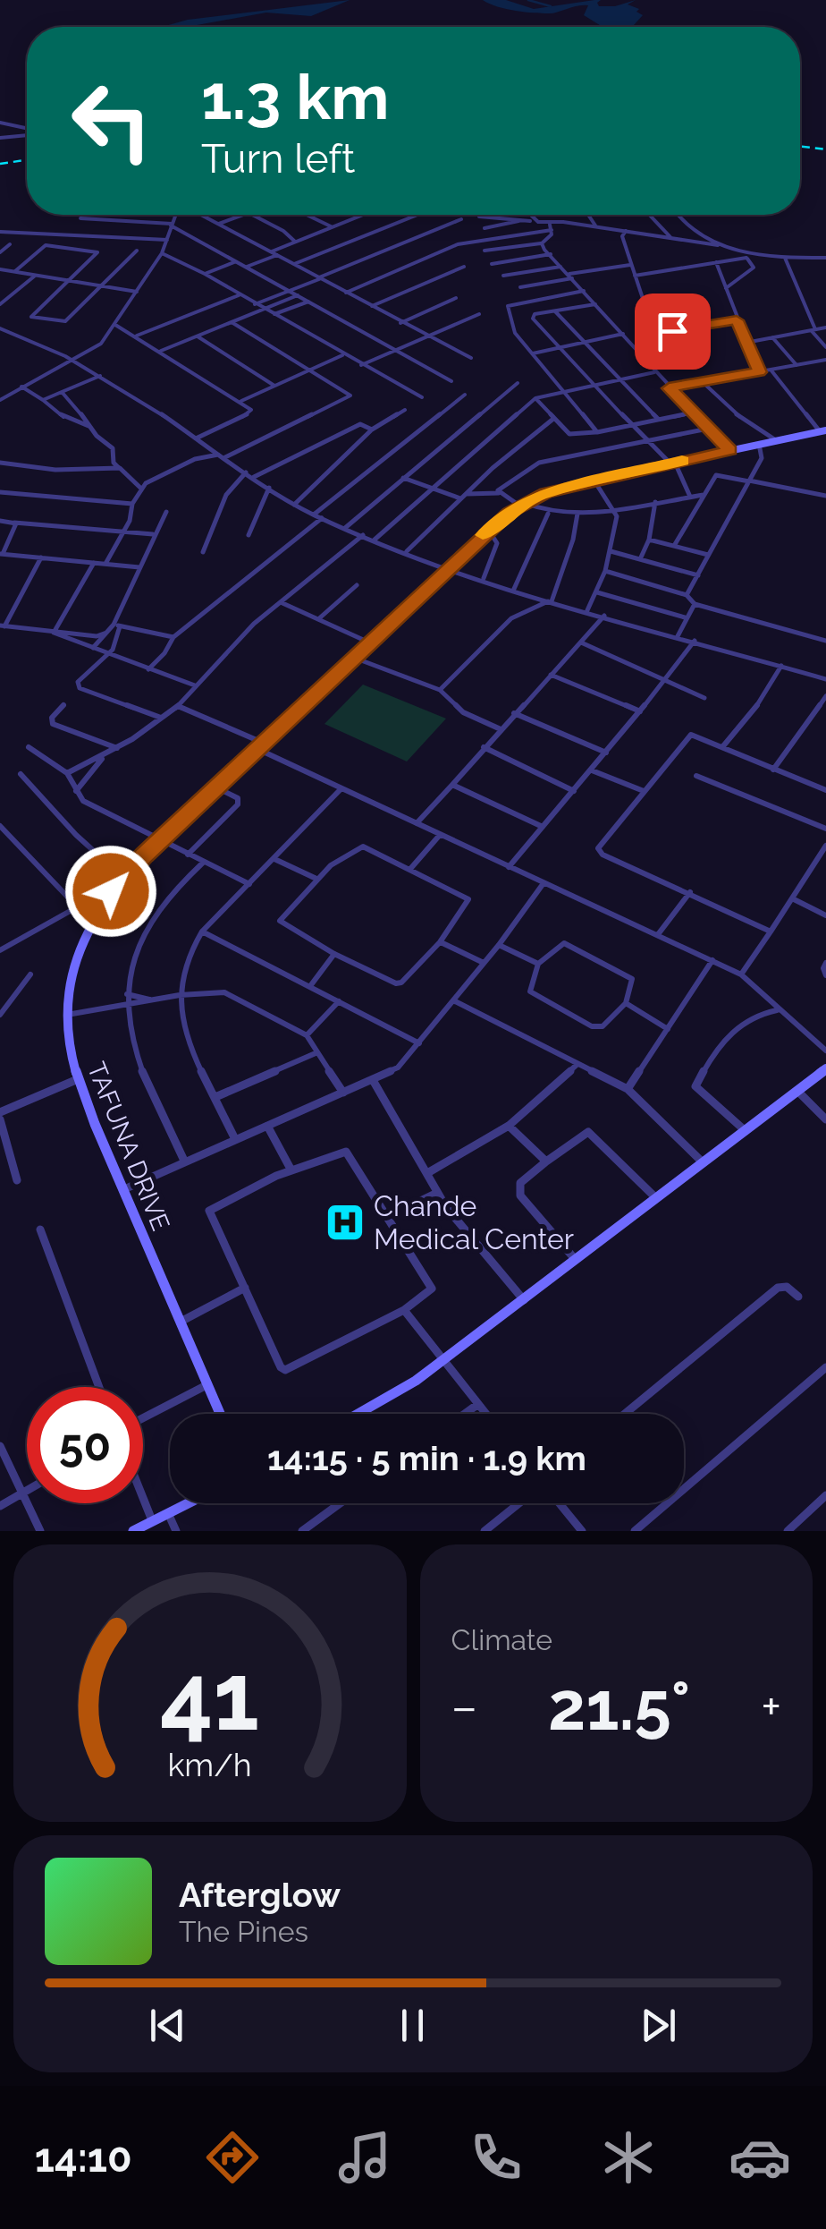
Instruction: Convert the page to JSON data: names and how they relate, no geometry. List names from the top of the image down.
{
  "streets": {
    "main road": ["TAFUNA DRIVE"]
  },
  "places": {
    "hospital": ["Chande Medical Center"]
  },
  "page": {
    "turn": ["1.3 km", "Turn left"],
    "limit": "50",
    "trip": "14:15 · 5 min · 1.9 km",
    "tile": "Climate",
    "heat": ["−", "21.5°", "+"],
    "song": ["Afterglow", "The Pines"],
    "tabs": "14:10",
    "gauge": ["41", "km/h"]
  }
}
